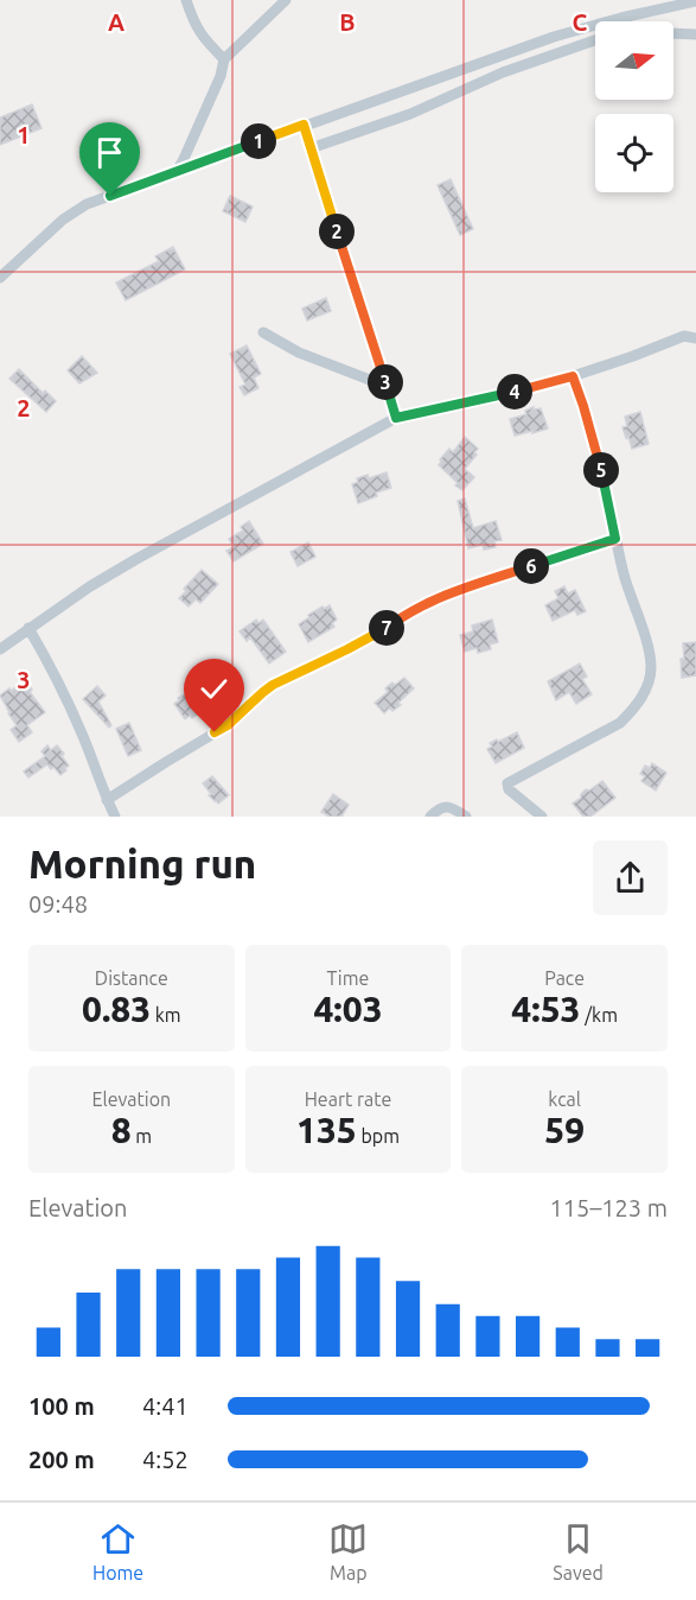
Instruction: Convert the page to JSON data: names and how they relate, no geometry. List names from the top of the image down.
{
  "north": "right",
  "page": {
    "pins": [
      "1",
      "2",
      "3",
      "4",
      "5",
      "6",
      "7"
    ],
    "heading": ["Morning run", "09:48"],
    "stats": [
      ["Distance", "0.83 km"],
      ["Time", "4:03"],
      ["Pace", "4:53 /km"],
      ["Elevation", "8 m"],
      ["Heart rate", "135 bpm"],
      ["kcal", "59"]
    ],
    "chart": ["Elevation", "115–123 m"],
    "list": [
      {
        "name": "100 m",
        "note": "4:41"
      },
      {
        "name": "200 m",
        "note": "4:52"
      }
    ],
    "tabs": ["Home", "Map", "Saved"]
  },
  "grid": {
    "columns": ["A", "B", "C"],
    "rows": ["1", "2", "3"]
  }
}
